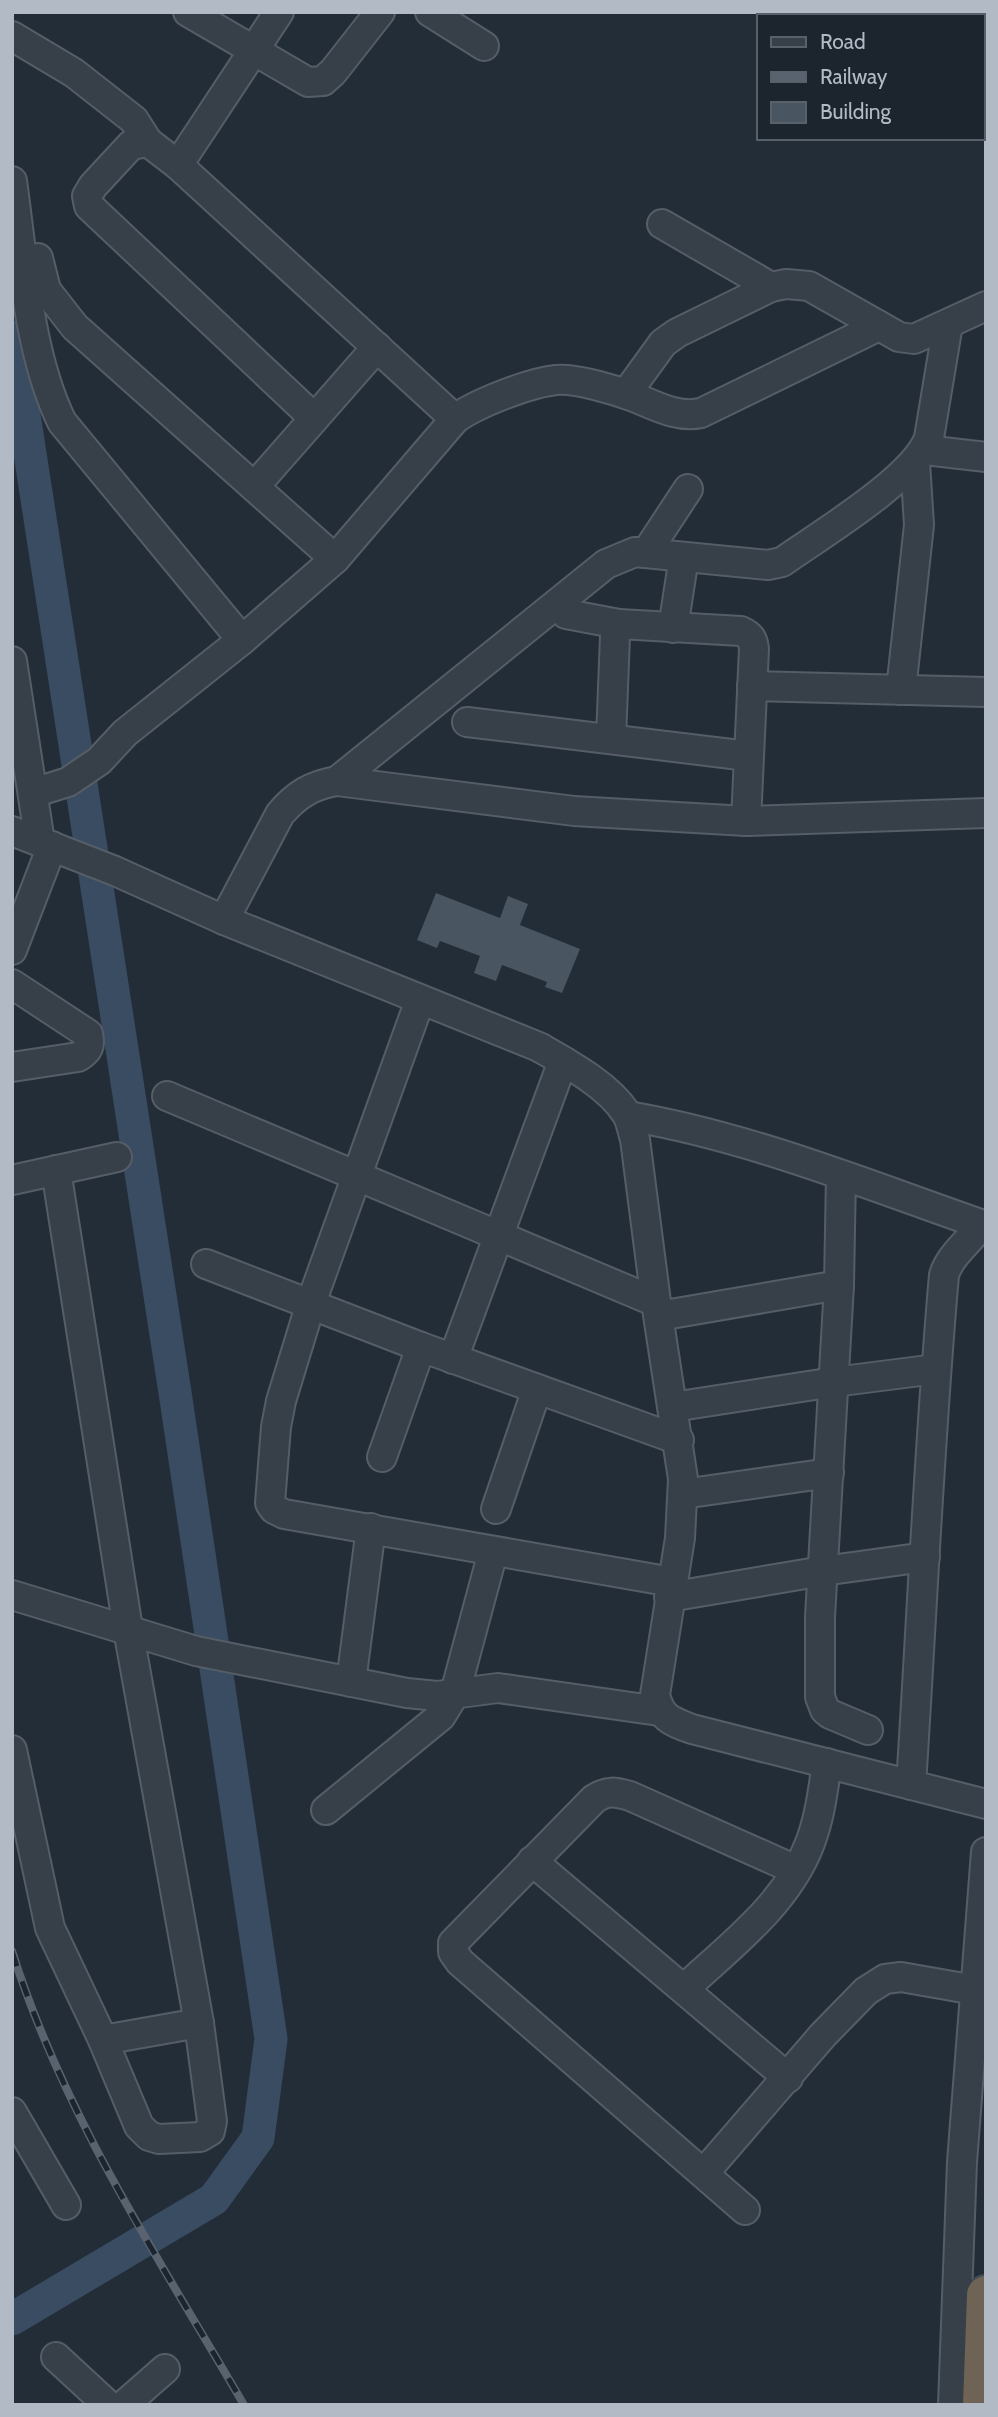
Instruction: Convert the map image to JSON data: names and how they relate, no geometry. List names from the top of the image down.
{
  "legend": ["Road", "Railway", "Building"]
}
